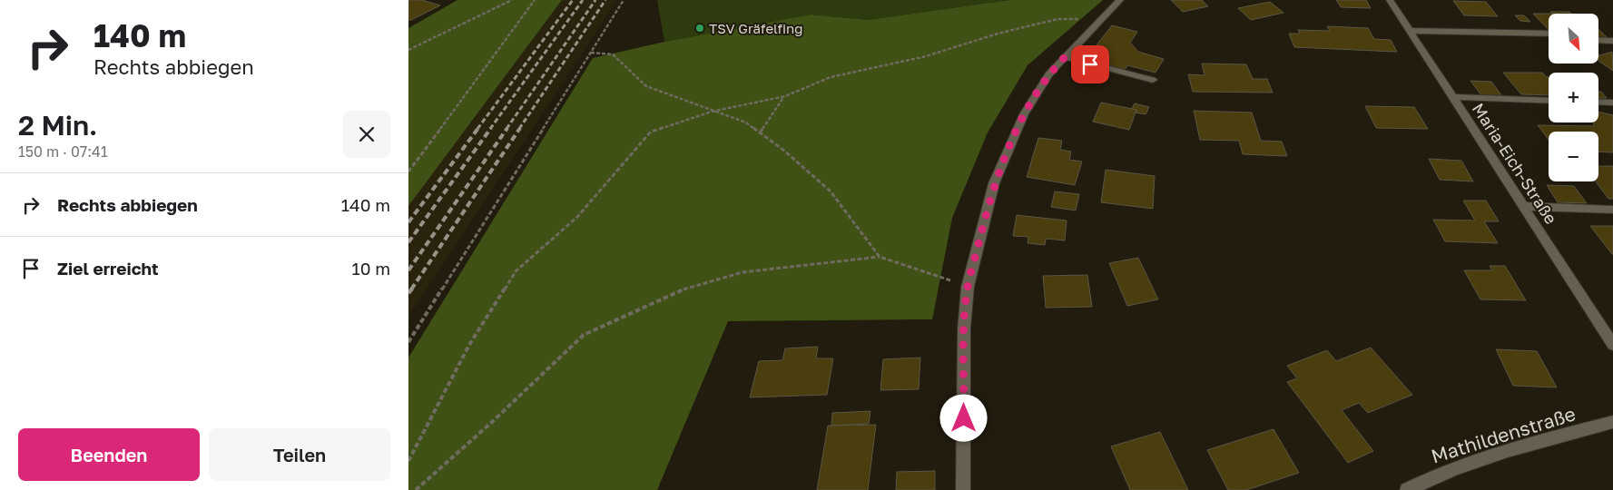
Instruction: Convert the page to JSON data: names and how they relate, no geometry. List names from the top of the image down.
{
  "streets": {
    "street": ["Maria-Eich-Straße", "Mathildenstraße"]
  },
  "places": ["TSV Gräfelfing"],
  "north": "bottom right",
  "page": {
    "turn": ["140 m", "Rechts abbiegen"],
    "map_buttons": ["+", "−"],
    "heading": ["2 Min.", "150 m · 07:41"],
    "list": [
      {
        "name": "Rechts abbiegen",
        "value": "140 m"
      },
      {
        "name": "Ziel erreicht",
        "value": "10 m"
      }
    ],
    "buttons": ["Beenden", "Teilen"]
  }
}
